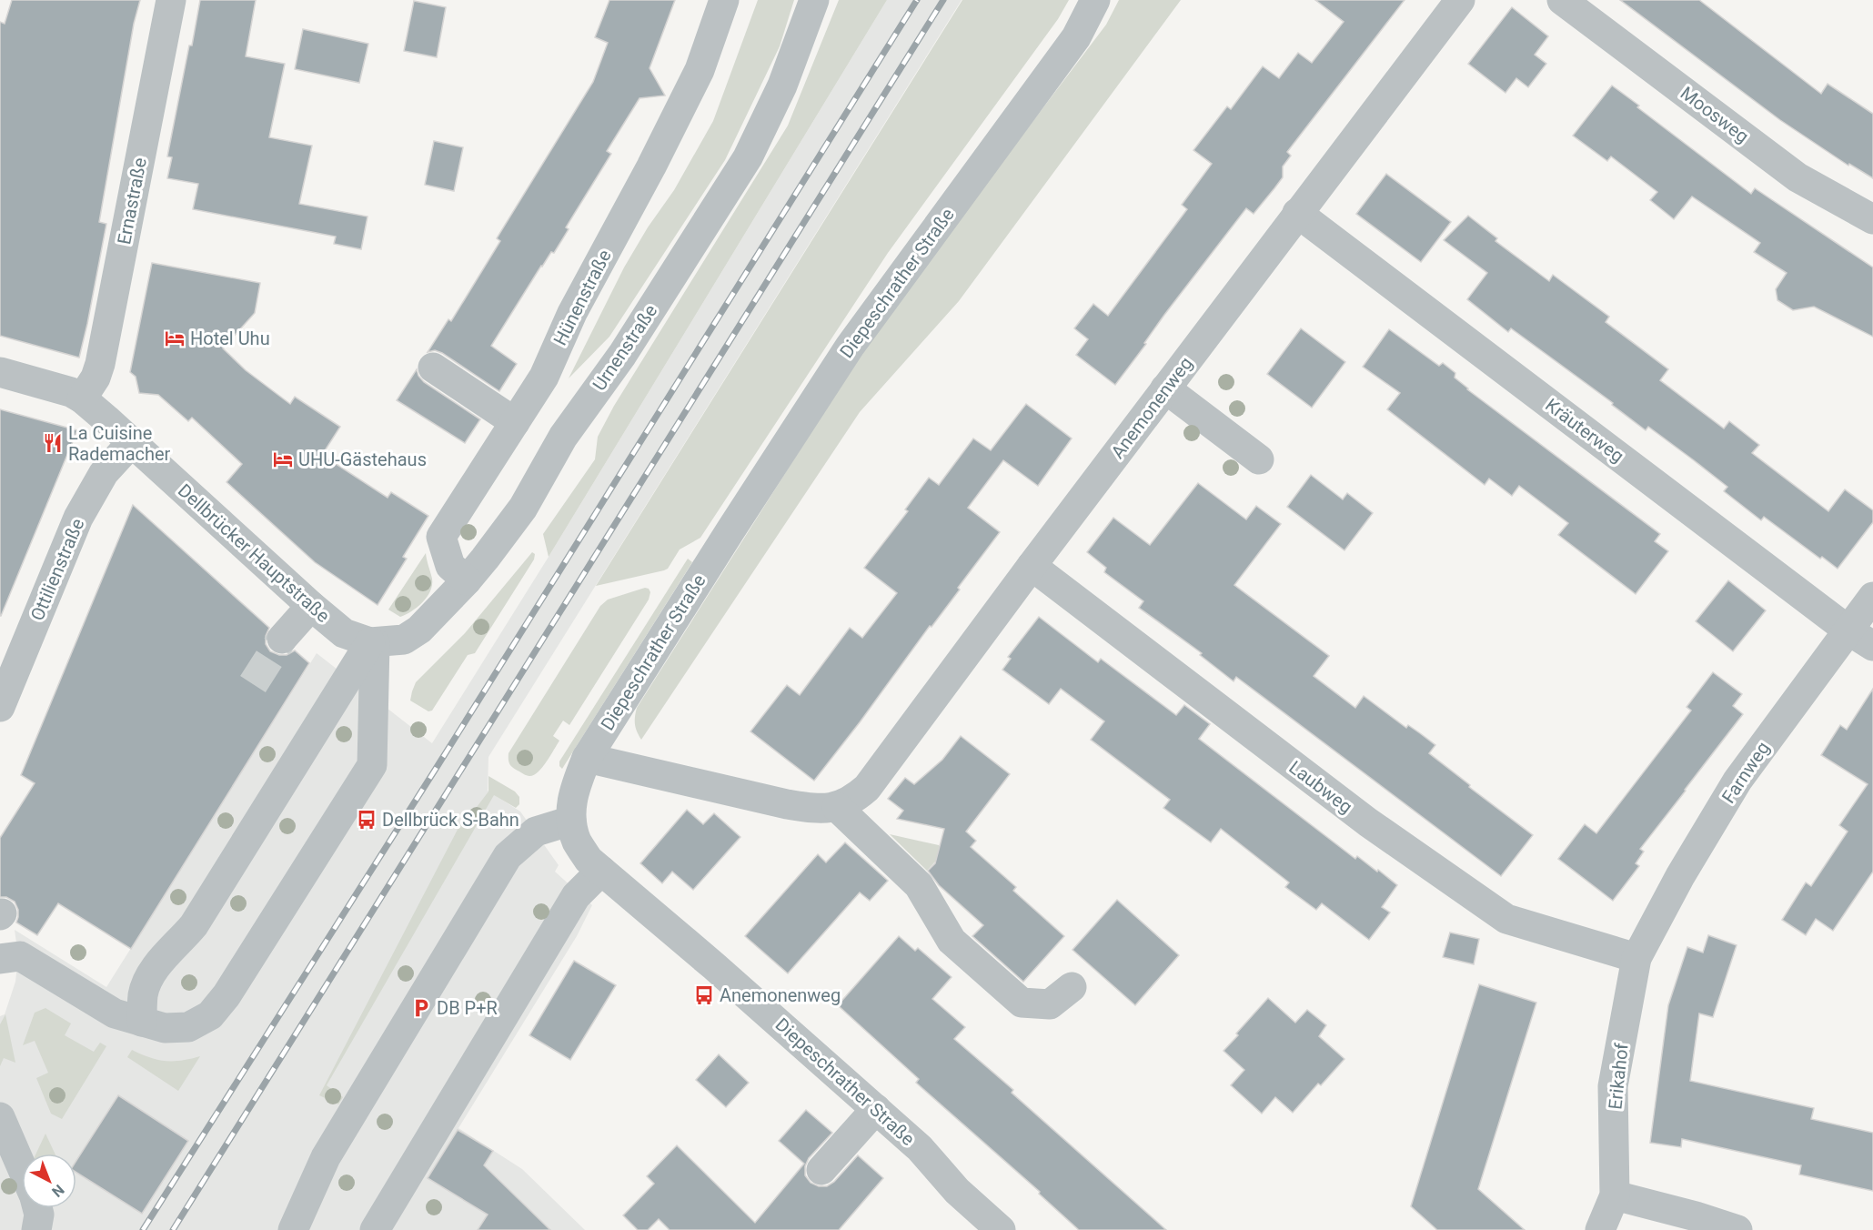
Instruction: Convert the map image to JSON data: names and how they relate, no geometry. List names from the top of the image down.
{
  "streets": {
    "street": [
      "Moosweg",
      "Ernastraße",
      "Diepeschrather Straße",
      "Hünenstraße",
      "Urnenstraße",
      "Anemonenweg",
      "Kräuterweg",
      "Dellbrücker Hauptstraße",
      "Ottilienstraße",
      "Farnweg",
      "Laubweg",
      "Erikahof"
    ]
  },
  "crossings": [
    ["Ernastraße", "Dellbrücker Hauptstraße"],
    ["Diepeschrather Straße", "Anemonenweg"],
    ["Hünenstraße", "Urnenstraße"],
    ["Urnenstraße", "Dellbrücker Hauptstraße"],
    ["Anemonenweg", "Kräuterweg"],
    ["Anemonenweg", "Laubweg"],
    ["Kräuterweg", "Farnweg"],
    ["Dellbrücker Hauptstraße", "Ottilienstraße"],
    ["Farnweg", "Laubweg"],
    ["Farnweg", "Erikahof"],
    ["Laubweg", "Erikahof"]
  ],
  "places": {
    "hotel": ["Hotel Uhu", "UHU-Gästehaus"],
    "restaurant": ["La Cuisine Rademacher"],
    "bus stop": ["Dellbrück S-Bahn", "Anemonenweg"],
    "parking": ["DB P+R"]
  },
  "north": "bottom right"
}
